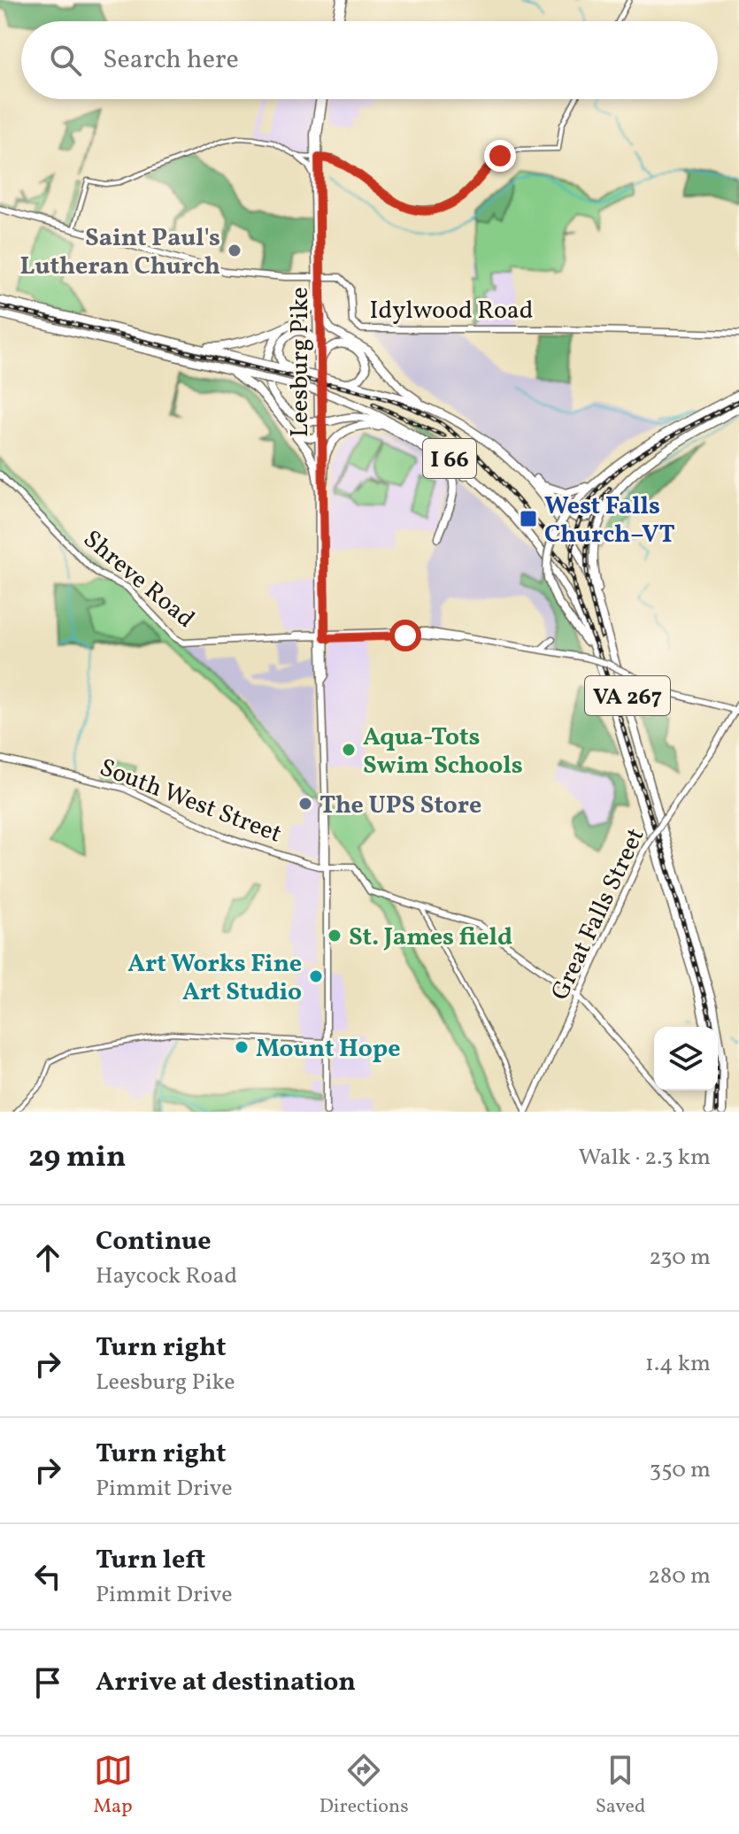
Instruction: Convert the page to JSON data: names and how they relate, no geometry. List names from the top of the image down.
{
  "streets": {
    "highway": ["I 66", "VA 267"],
    "main road": [
      "Idylwood Road",
      "Leesburg Pike",
      "Shreve Road",
      "South West Street",
      "Great Falls Street"
    ]
  },
  "crossings": [
    ["Idylwood Road", "Leesburg Pike"],
    ["Leesburg Pike", "Shreve Road"],
    ["Leesburg Pike", "South West Street"],
    ["I 66", "VA 267"]
  ],
  "places": {
    "other": [
      "Saint Paul's Lutheran Church",
      "Aqua-Tots Swim Schools",
      "The UPS Store",
      "St. James field",
      "Art Works Fine Art Studio",
      "Mount Hope"
    ],
    "transit": ["West Falls Church–VT"]
  },
  "page": {
    "search": "Search here",
    "heading": ["29 min", "Walk · 2.3 km"],
    "list": [
      ["Continue", "Haycock Road", "230 m"],
      ["Turn right", "Leesburg Pike", "1.4 km"],
      ["Turn right", "Pimmit Drive", "350 m"],
      ["Turn left", "Pimmit Drive", "280 m"],
      "Arrive at destination"
    ],
    "nav": ["Map", "Directions", "Saved"]
  }
}
